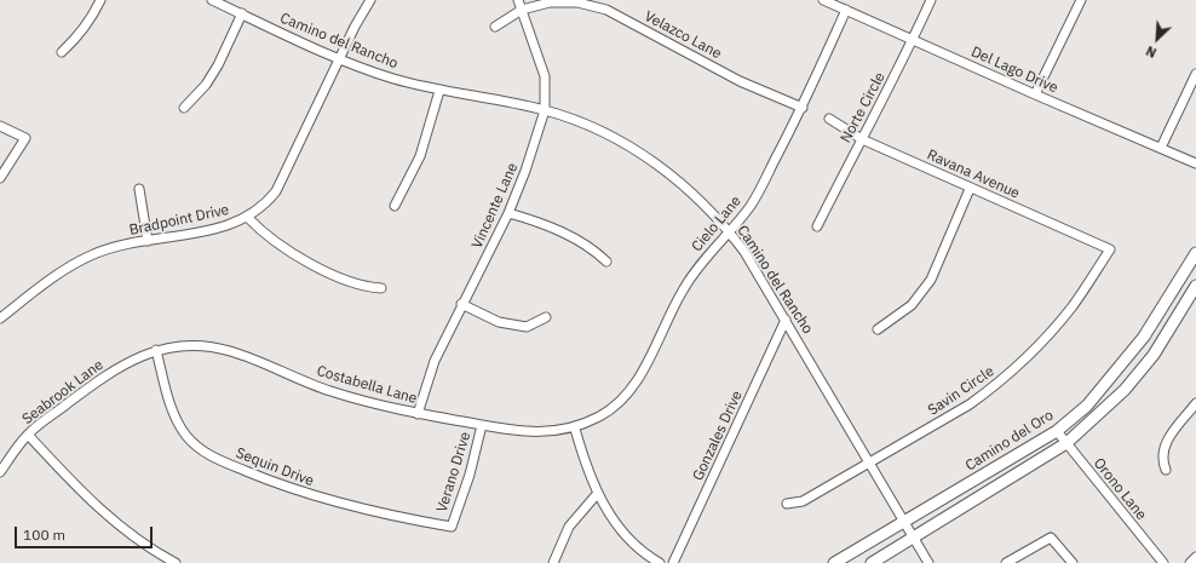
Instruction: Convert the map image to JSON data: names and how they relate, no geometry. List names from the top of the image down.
{
  "streets": {
    "street": [
      "Velazco Lane",
      "Camino del Rancho",
      "Del Lago Drive",
      "Norte Circle",
      "Ravana Avenue",
      "Vincente Lane",
      "Bradpoint Drive",
      "Cielo Lane",
      "Costabella Lane",
      "Savin Circle",
      "Seabrook Lane",
      "Gonzales Drive",
      "Camino del Oro",
      "Sequin Drive",
      "Verano Drive",
      "Orono Lane"
    ]
  },
  "crossings": [
    ["Velazco Lane", "Vincente Lane"],
    ["Velazco Lane", "Cielo Lane"],
    ["Camino del Rancho", "Vincente Lane"],
    ["Camino del Rancho", "Bradpoint Drive"],
    ["Camino del Rancho", "Cielo Lane"],
    ["Camino del Rancho", "Savin Circle"],
    ["Camino del Rancho", "Gonzales Drive"],
    ["Camino del Rancho", "Camino del Oro"],
    ["Del Lago Drive", "Norte Circle"],
    ["Del Lago Drive", "Cielo Lane"],
    ["Norte Circle", "Ravana Avenue"],
    ["Ravana Avenue", "Savin Circle"],
    ["Vincente Lane", "Costabella Lane"],
    ["Cielo Lane", "Costabella Lane"],
    ["Costabella Lane", "Seabrook Lane"],
    ["Costabella Lane", "Sequin Drive"],
    ["Costabella Lane", "Verano Drive"],
    ["Seabrook Lane", "Sequin Drive"],
    ["Camino del Oro", "Orono Lane"],
    ["Sequin Drive", "Verano Drive"]
  ],
  "scale_bar": "100 m",
  "north": "bottom left"
}
